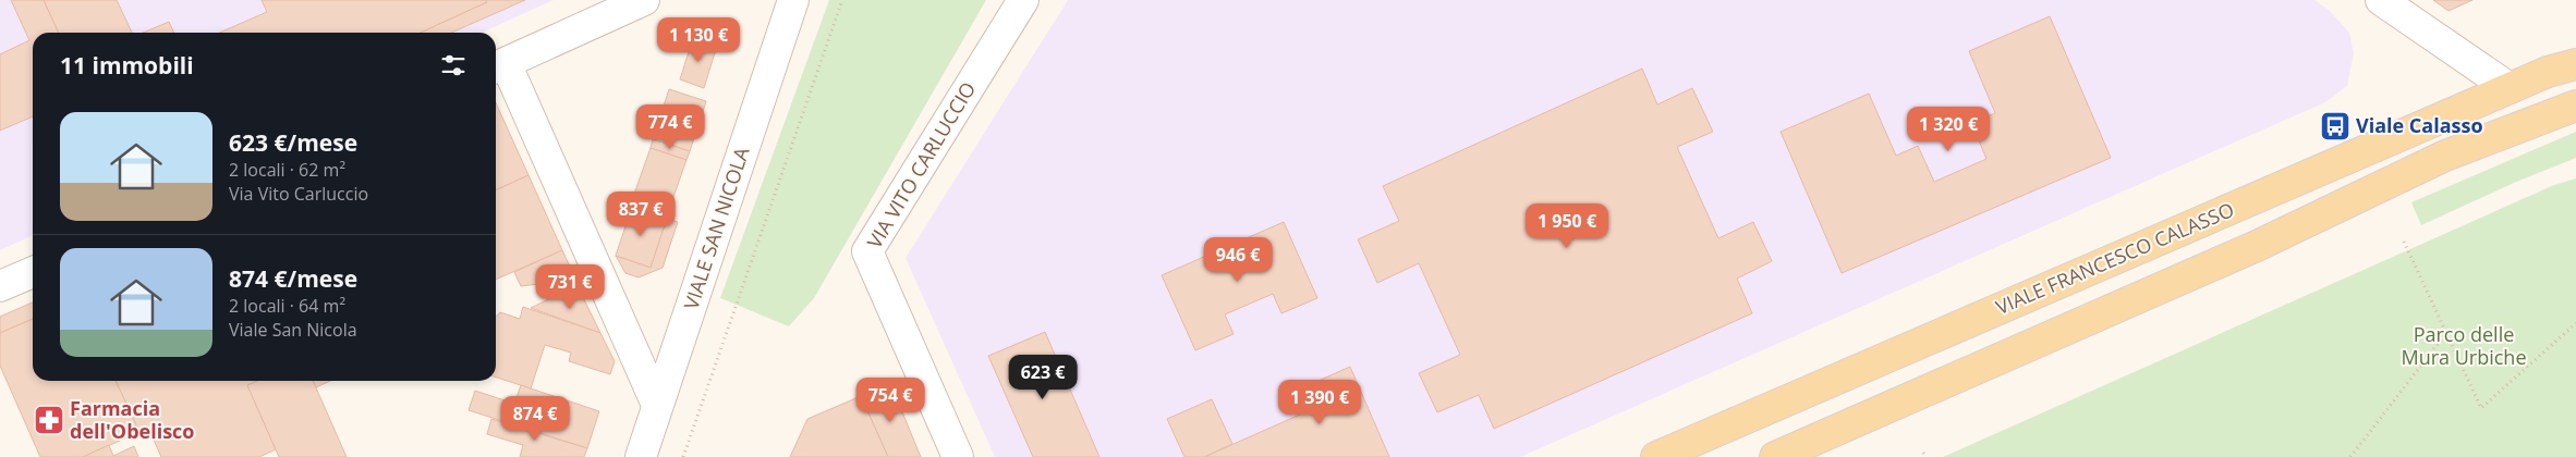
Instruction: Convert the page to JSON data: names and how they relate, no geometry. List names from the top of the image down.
{
  "streets": {
    "main road": ["VIALE FRANCESCO CALASSO"],
    "street": ["VIA VITO CARLUCCIO", "VIALE SAN NICOLA"]
  },
  "parks": ["Parco delle Mura Urbiche"],
  "places": {
    "bus stop": ["Viale Calasso"],
    "pharmacy": ["Farmacia dell'Obelisco"]
  },
  "page": {
    "price": [
      "1 130 €",
      "774 €",
      "1 320 €",
      "837 €",
      "1 950 €",
      "946 €",
      "731 €",
      "623 €",
      "754 €",
      "1 390 €",
      "874 €"
    ],
    "heading": "11 immobili",
    "list": [
      {
        "name": "623 €/mese",
        "note": "2 locali · 62 m² · Via Vito Carluccio"
      },
      {
        "name": "874 €/mese",
        "note": "2 locali · 64 m² · Viale San Nicola"
      }
    ]
  }
}
